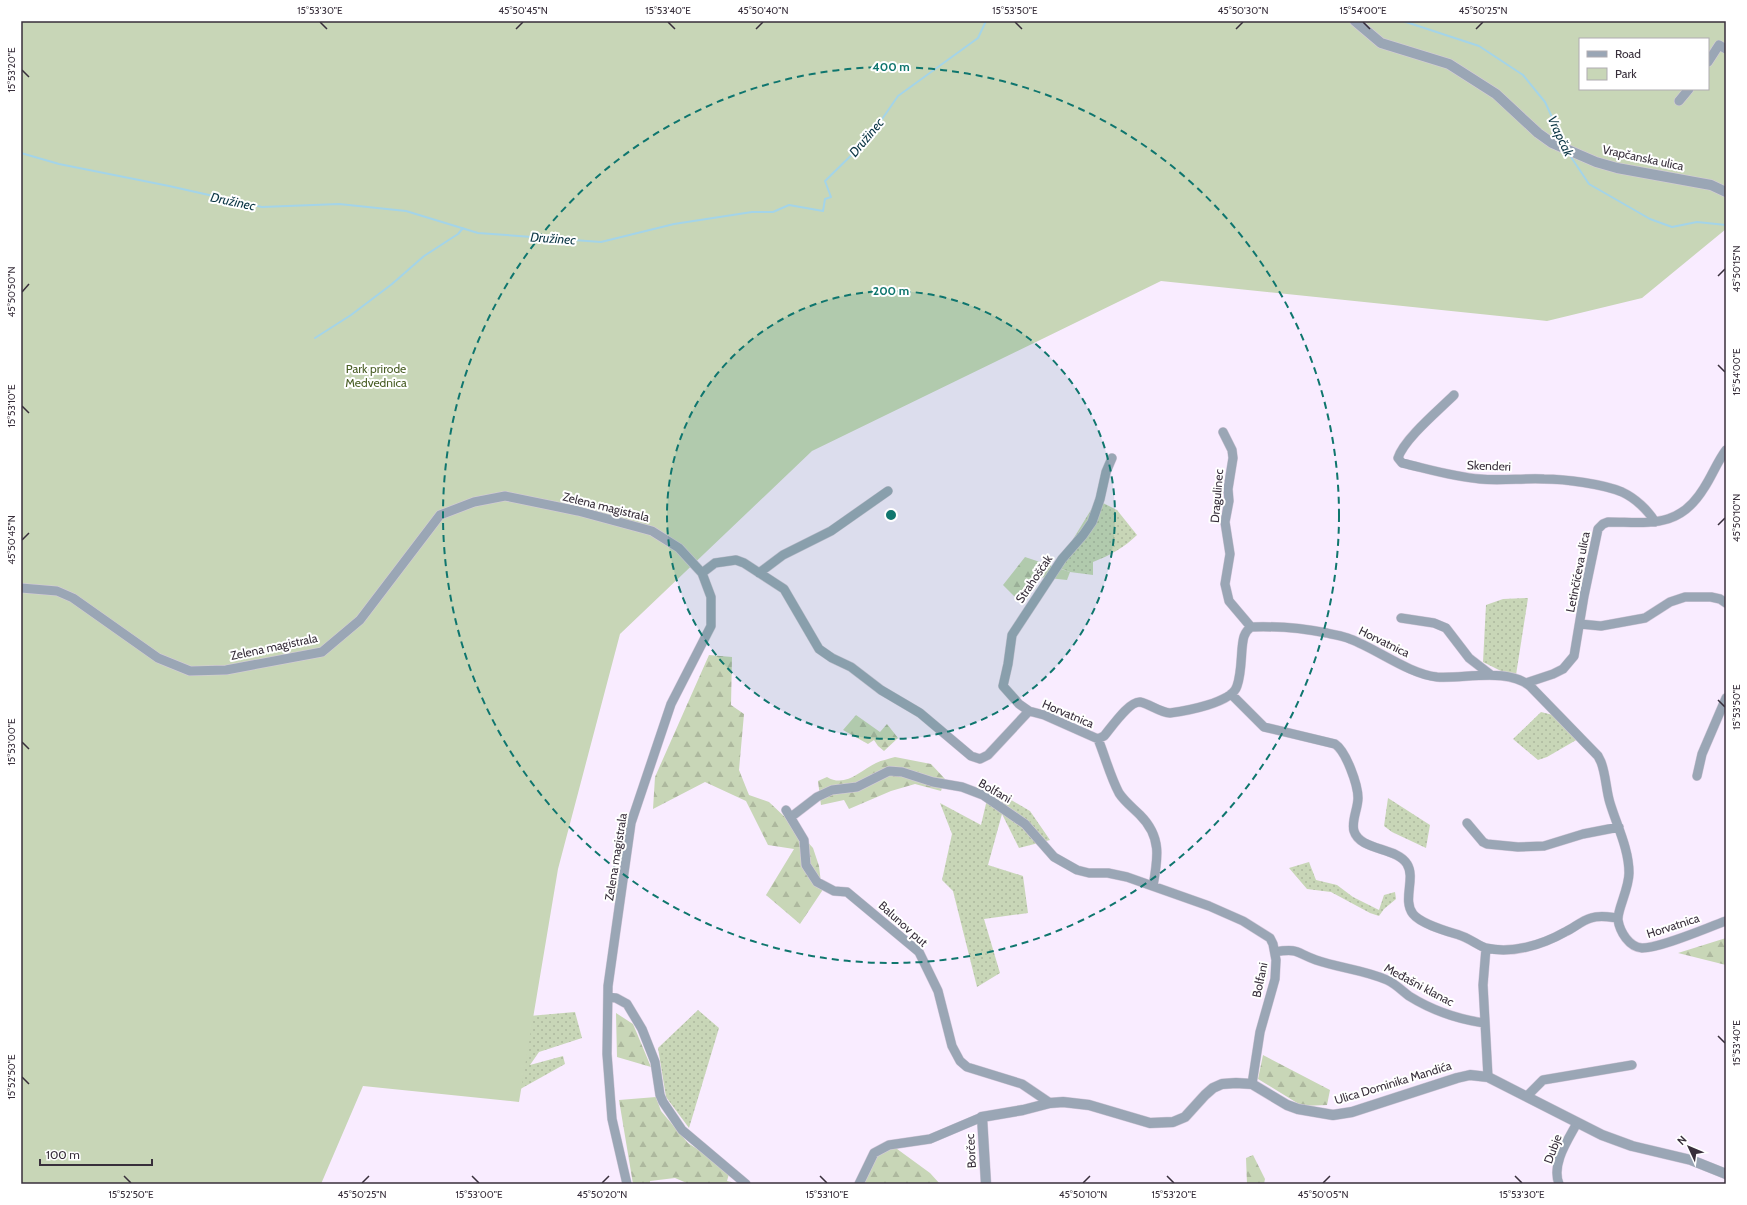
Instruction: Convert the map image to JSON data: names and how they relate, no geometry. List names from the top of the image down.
{
  "streets": {
    "street": [
      "Vrapčanska ulica",
      "Skenderi",
      "Dragulinec",
      "Zelena magistrala",
      "Letinčićeva ulica",
      "Strahoščak",
      "Horvatnica",
      "Bolfani",
      "Balunov put",
      "Međašni klanac",
      "Ulica Dominika Mandića",
      "Dubje",
      "Borčec"
    ]
  },
  "crossings": [
    ["Skenderi", "Letinčićeva ulica"],
    ["Dragulinec", "Horvatnica"],
    ["Zelena magistrala", "Horvatnica"],
    ["Letinčićeva ulica", "Horvatnica"],
    ["Strahoščak", "Horvatnica"],
    ["Bolfani", "Balunov put"],
    ["Bolfani", "Međašni klanac"],
    ["Bolfani", "Ulica Dominika Mandića"],
    ["Balunov put", "Ulica Dominika Mandića"],
    ["Ulica Dominika Mandića", "Dubje"],
    ["Ulica Dominika Mandića", "Borčec"]
  ],
  "water": ["Vrapčak", "Družinec"],
  "parks": ["Park prirode Medvednica"],
  "legend": ["Road", "Park"],
  "scale_bar": "100 m",
  "north": "top left",
  "coordinates": [
    "15°53'30\"E",
    "45°50'45\"N",
    "15°53'40\"E",
    "45°50'40\"N",
    "15°53'50\"E",
    "45°50'30\"N",
    "15°54'00\"E",
    "45°50'25\"N",
    "15°53'20\"E",
    "45°50'15\"N",
    "45°50'50\"N",
    "15°53'10\"E",
    "45°50'10\"N",
    "15°53'00\"E",
    "15°52'50\"E",
    "45°50'20\"N",
    "45°50'05\"N"
  ],
  "rings": ["400 m", "200 m"]
}
